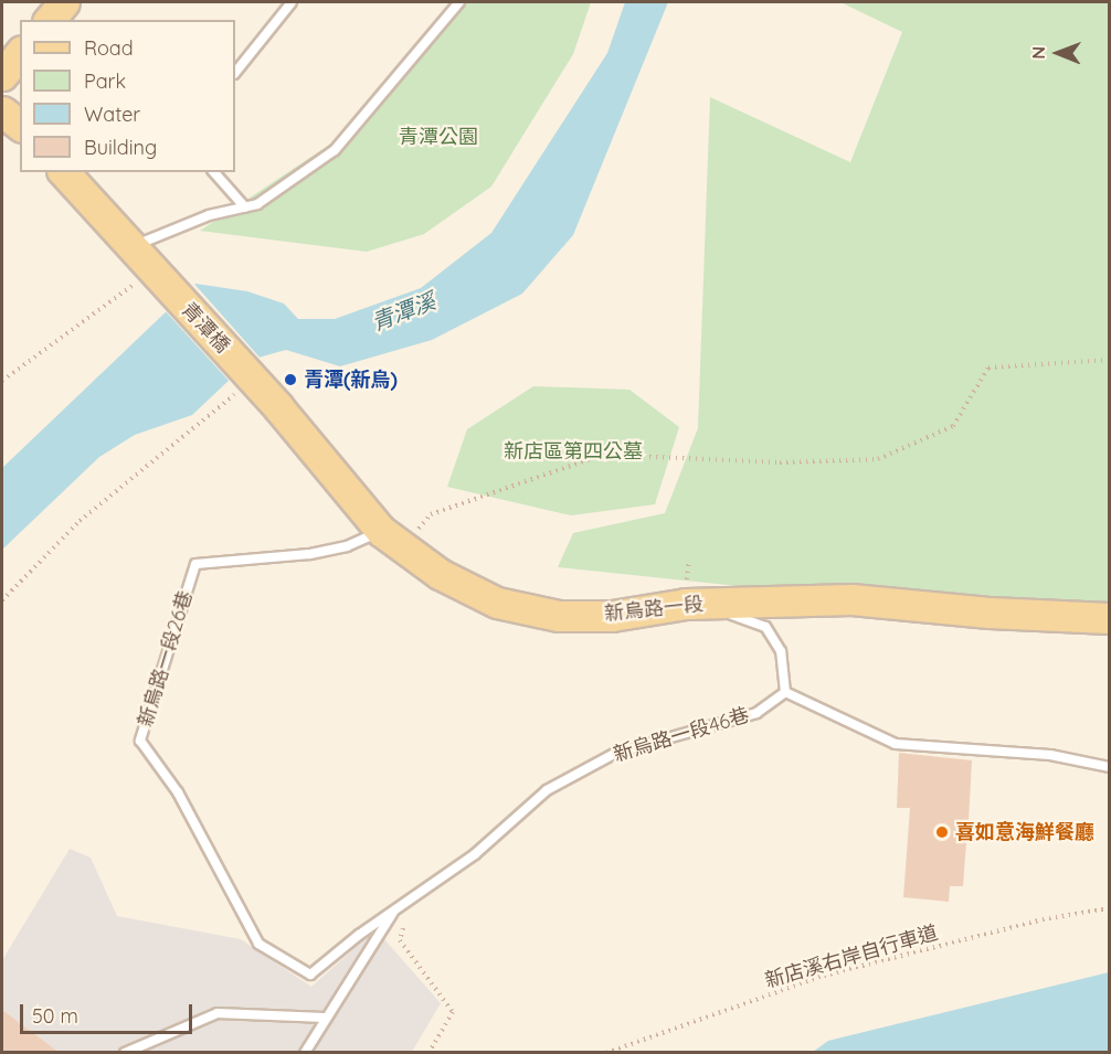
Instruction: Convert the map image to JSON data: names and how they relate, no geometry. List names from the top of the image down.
{
  "streets": {
    "main road": ["青潭橋", "新烏路一段"],
    "lane": ["新烏路一段26巷", "新烏路一段46巷"],
    "path": ["新店溪右岸自行車道"]
  },
  "crossings": [
    ["青潭橋", "新烏路一段"],
    ["新烏路一段", "新烏路一段26巷"],
    ["新烏路一段26巷", "新烏路一段46巷"]
  ],
  "water": ["青潭溪"],
  "parks": ["青潭公園", "新店區第四公墓"],
  "places": ["青潭(新烏)", "喜如意海鮮餐廳"],
  "legend": [
    "Road",
    "Park",
    "Water",
    "Building"
  ],
  "scale_bar": "50 m",
  "north": "left"
}
